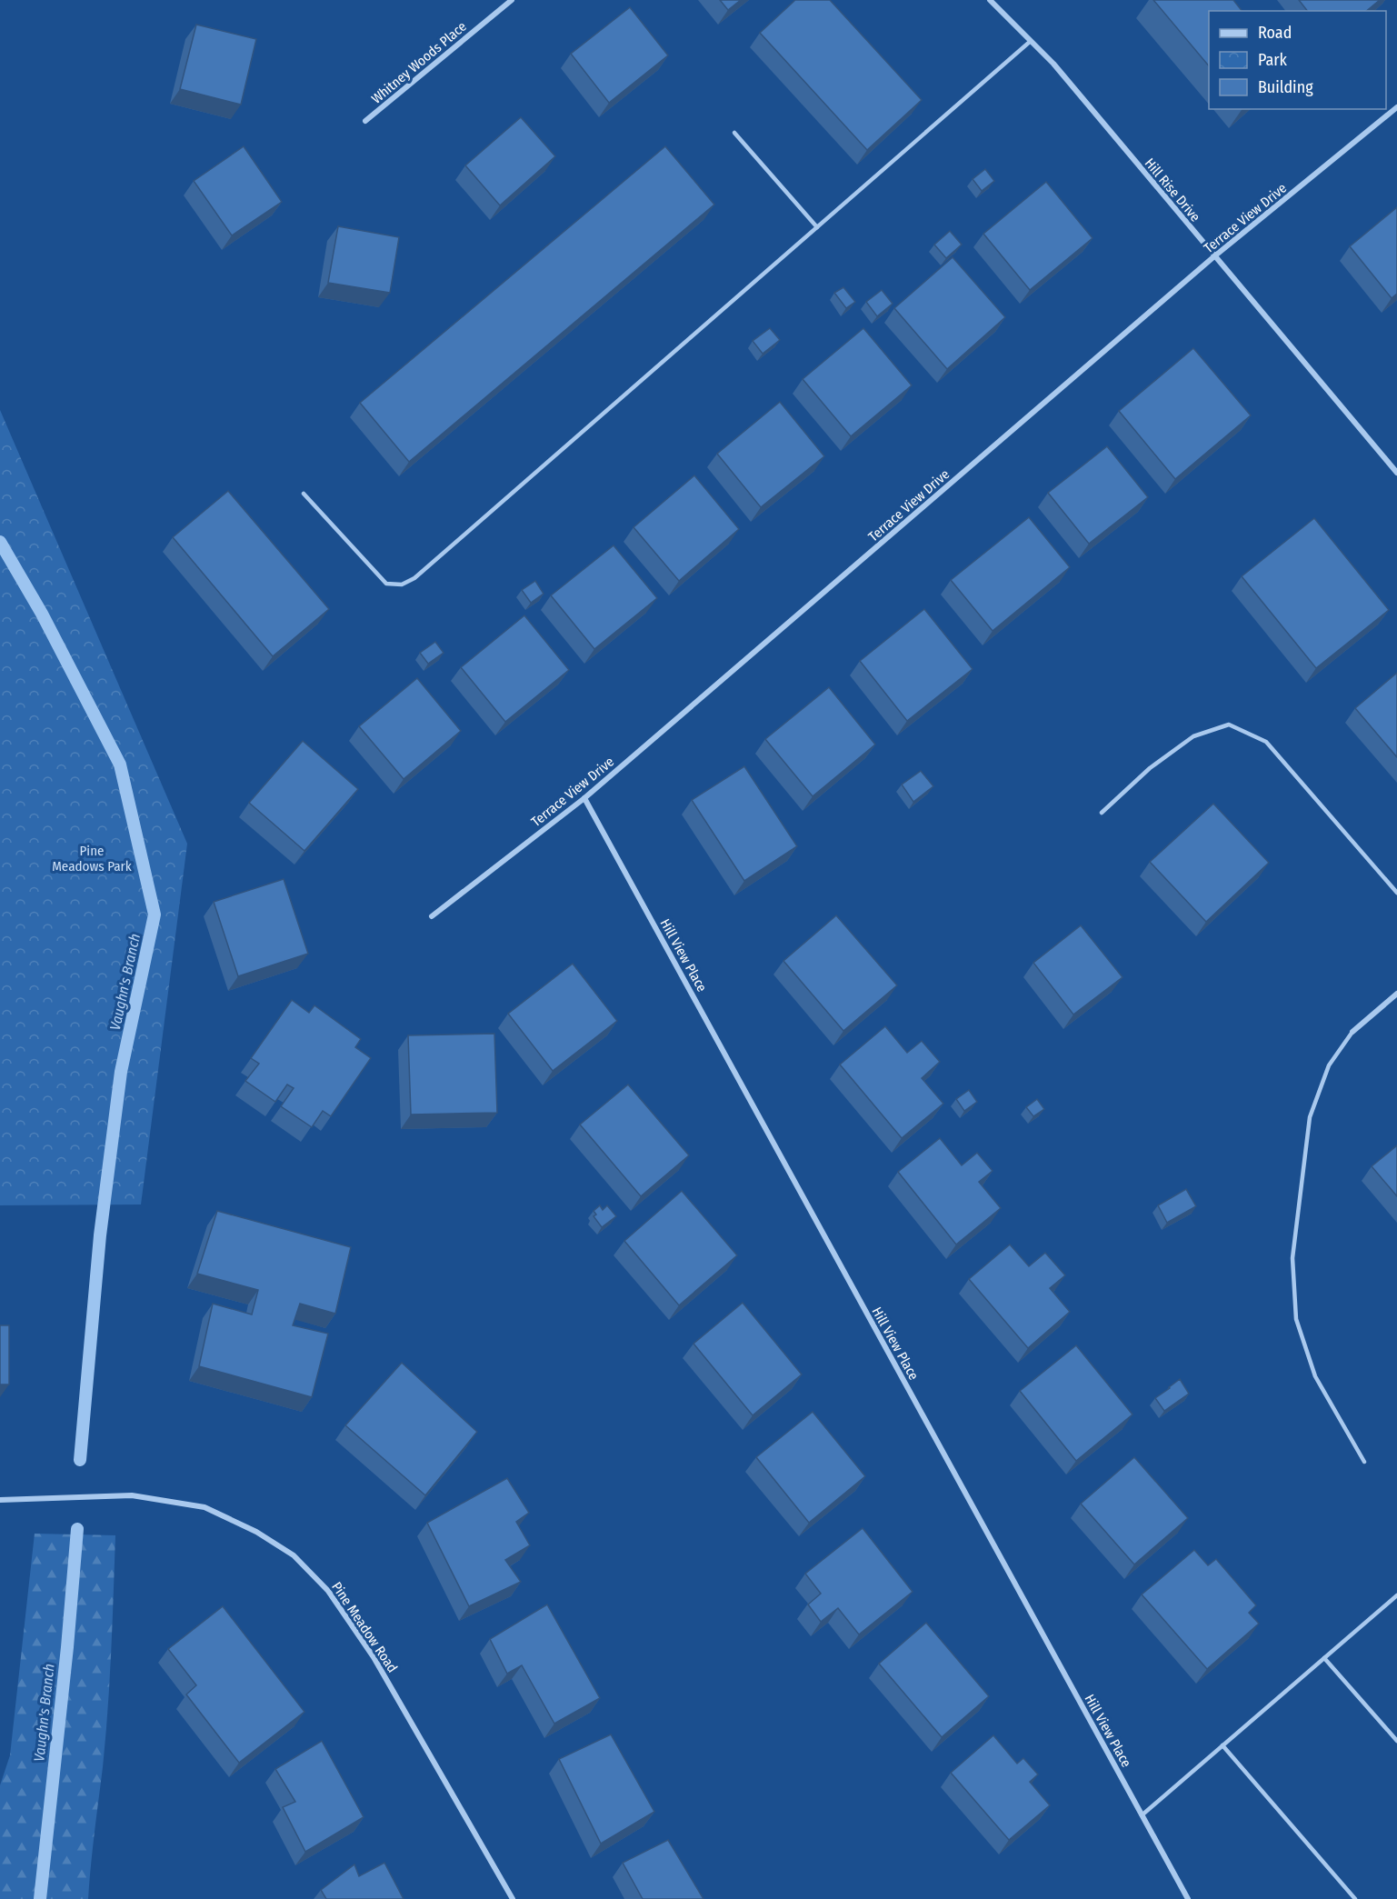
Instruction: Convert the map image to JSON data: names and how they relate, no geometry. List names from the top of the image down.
{
  "streets": {
    "street": [
      "Whitney Woods Place",
      "Hill Rise Drive",
      "Terrace View Drive",
      "Hill View Place",
      "Pine Meadow Road"
    ]
  },
  "crossings": [
    ["Hill Rise Drive", "Terrace View Drive"],
    ["Terrace View Drive", "Hill View Place"]
  ],
  "water": ["Vaughn's Branch"],
  "parks": ["Pine Meadows Park"],
  "legend": ["Road", "Park", "Building"]
}
